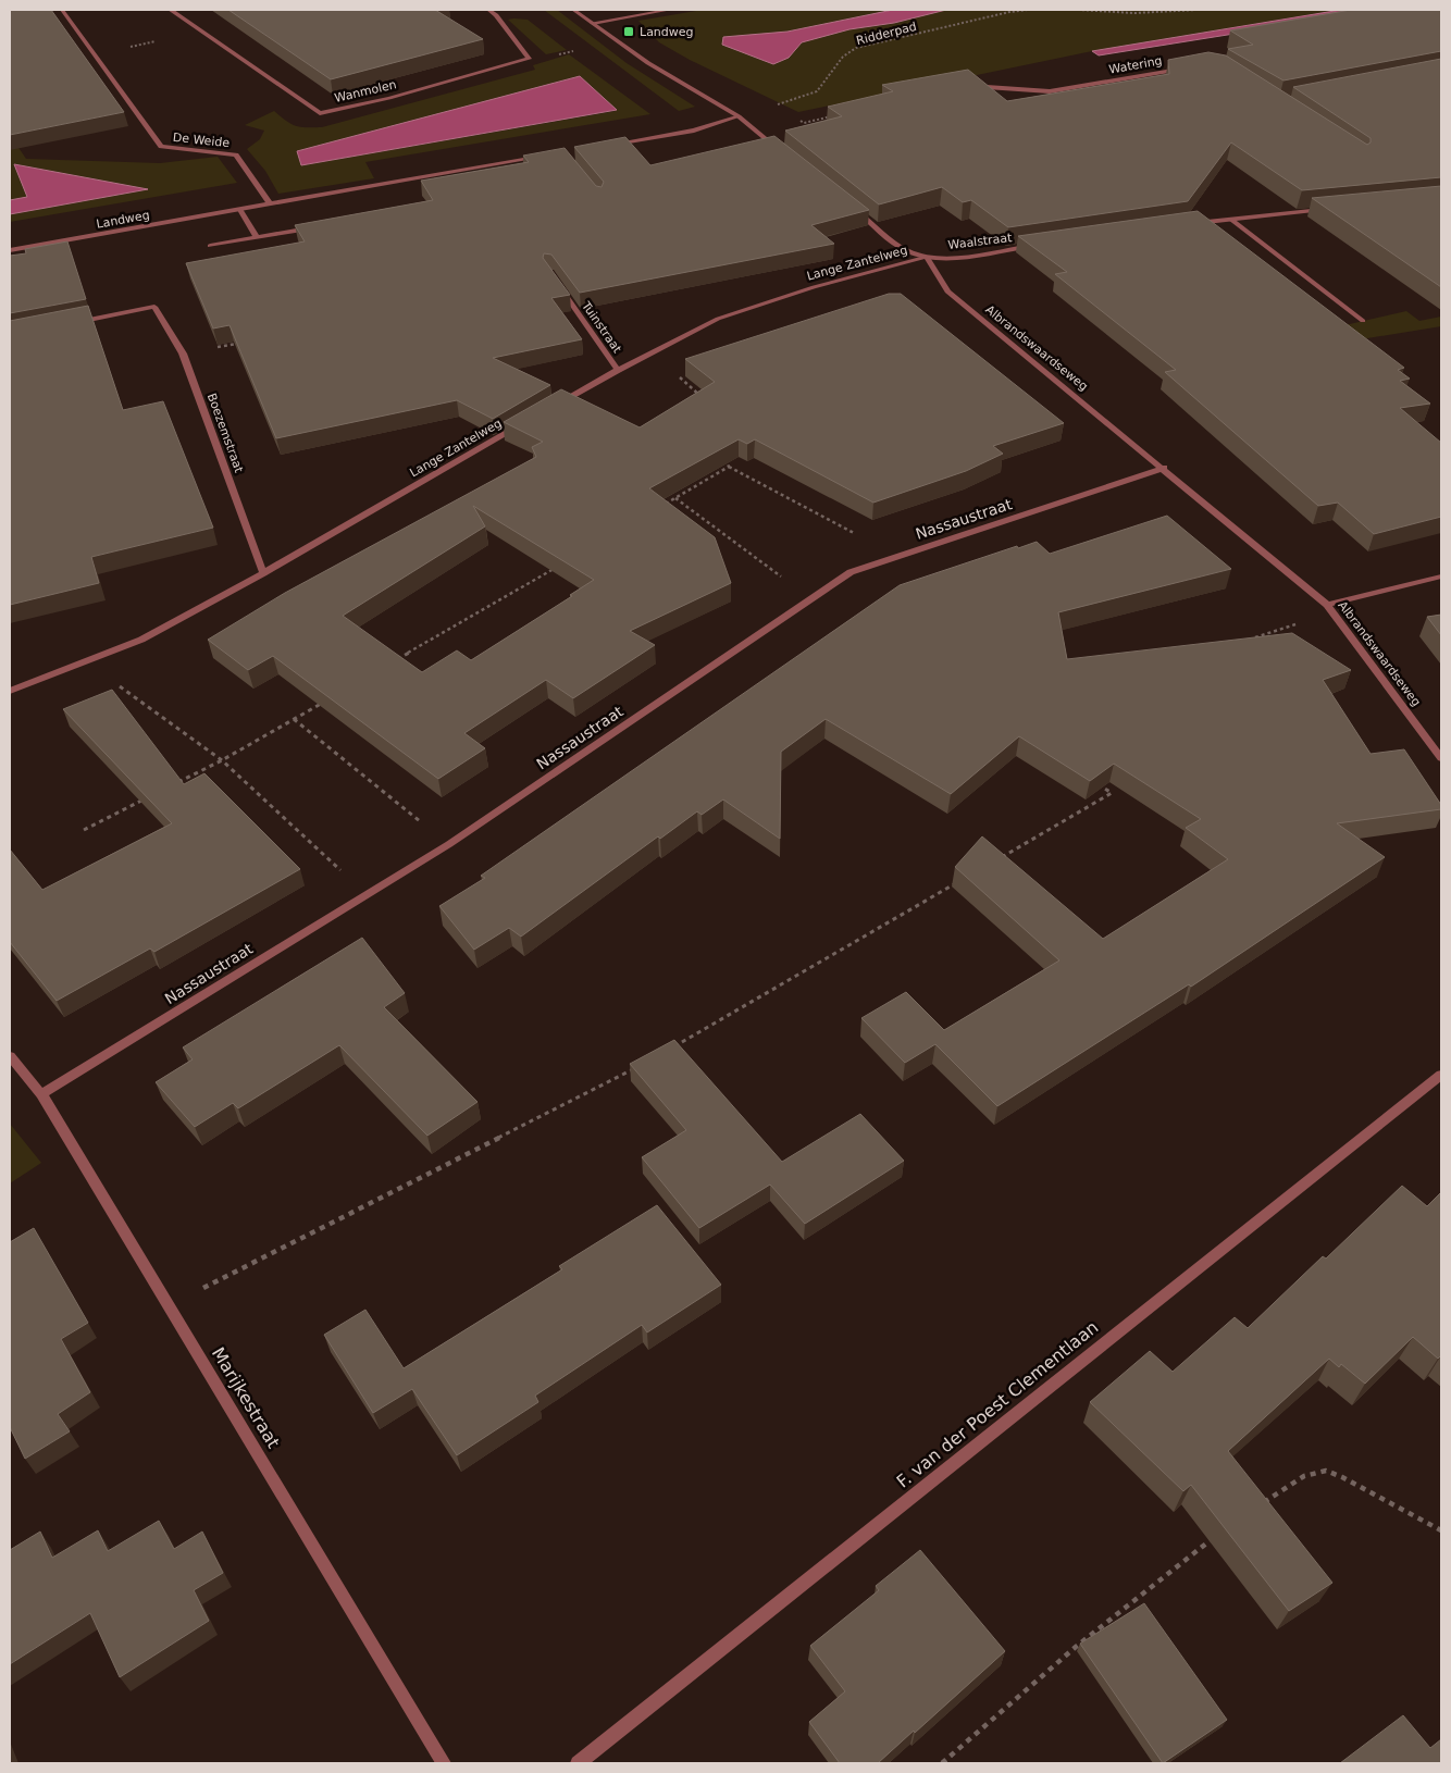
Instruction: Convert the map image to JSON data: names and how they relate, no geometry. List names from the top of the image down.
{
  "streets": {
    "street": [
      "Watering",
      "Wanmolen",
      "De Weide",
      "Landweg",
      "Waalstraat",
      "Lange Zantelweg",
      "Tuinstraat",
      "Albrandswaardseweg",
      "Boezemstraat",
      "Nassaustraat",
      "Marijkestraat",
      "F. van der Poest Clementlaan"
    ],
    "path": ["Ridderpad"]
  },
  "crossings": [
    ["De Weide", "Landweg"],
    ["Waalstraat", "Lange Zantelweg"],
    ["Waalstraat", "Albrandswaardseweg"],
    ["Lange Zantelweg", "Tuinstraat"],
    ["Lange Zantelweg", "Albrandswaardseweg"],
    ["Lange Zantelweg", "Boezemstraat"],
    ["Albrandswaardseweg", "Nassaustraat"],
    ["Nassaustraat", "Marijkestraat"]
  ],
  "places": {
    "transit": ["Landweg"]
  }
}
